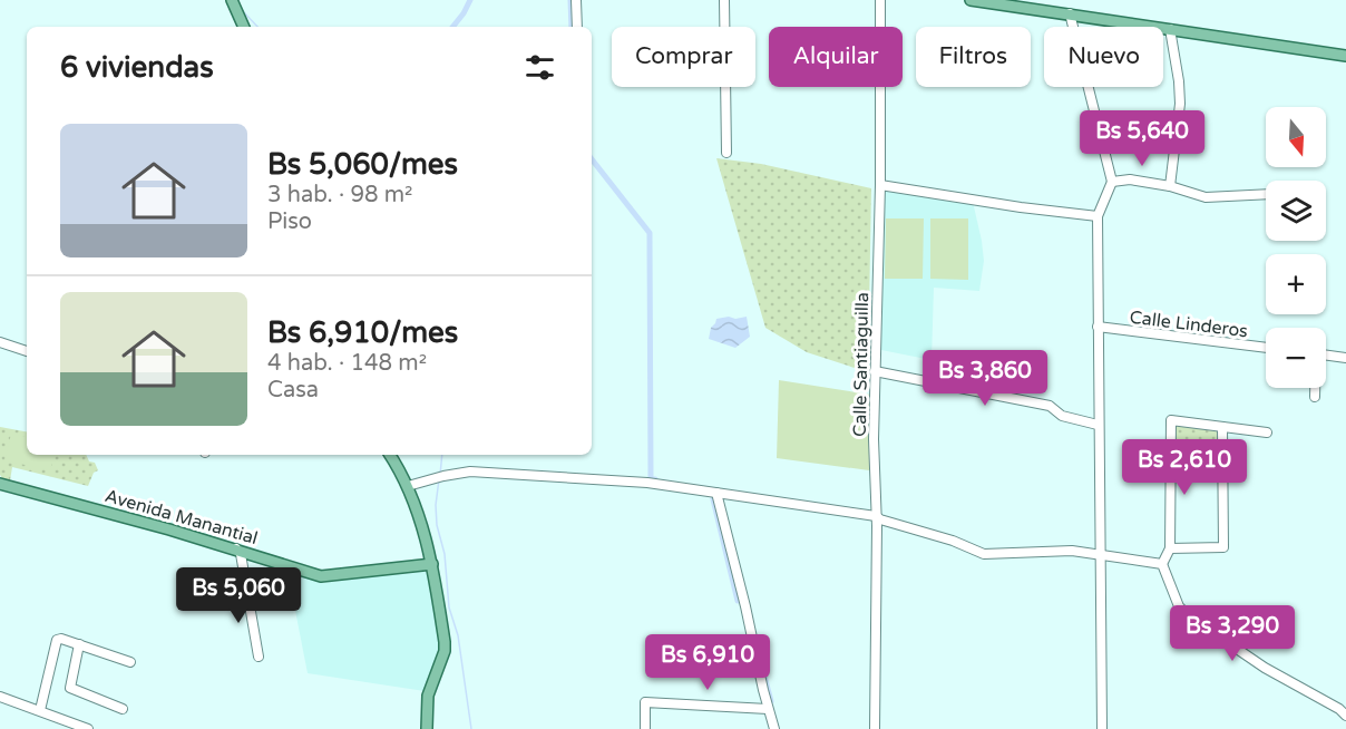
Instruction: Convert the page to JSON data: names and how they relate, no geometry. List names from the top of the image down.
{
  "streets": {
    "main road": ["Avenida Manantial"],
    "street": ["Calle Linderos", "Calle Santiaguilla"]
  },
  "north": "bottom",
  "page": {
    "chip": [
      "Comprar",
      "Alquilar",
      "Filtros",
      "Nuevo"
    ],
    "heading": "6 viviendas",
    "map_buttons": ["+", "−"],
    "list": [
      {
        "name": "Bs 5,060/mes",
        "note": "3 hab. · 98 m² · Piso"
      },
      {
        "name": "Bs 6,910/mes",
        "note": "4 hab. · 148 m² · Casa"
      }
    ],
    "price": [
      "Bs 5,640",
      "Bs 3,860",
      "Bs 2,610",
      "Bs 5,060",
      "Bs 3,290",
      "Bs 6,910"
    ]
  }
}
